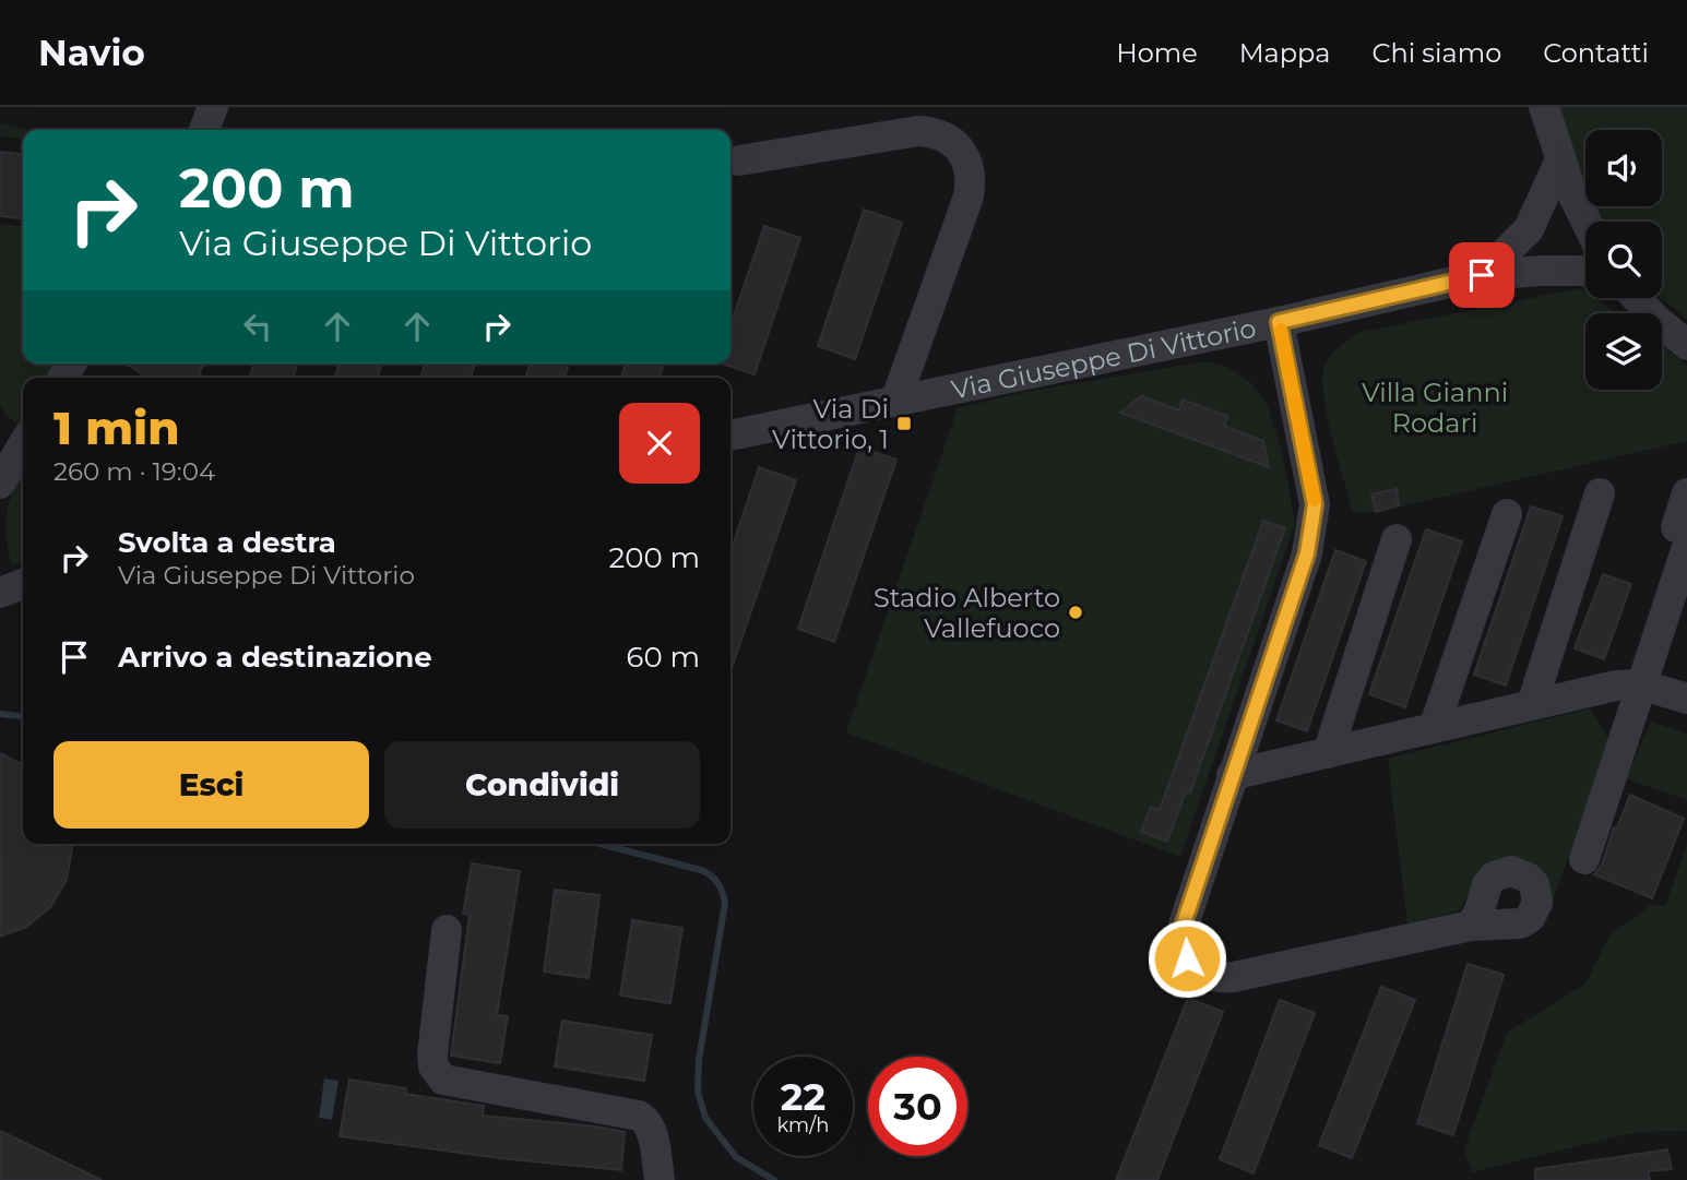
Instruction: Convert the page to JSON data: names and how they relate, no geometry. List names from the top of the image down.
{
  "streets": {
    "street": ["Via Giuseppe Di Vittorio"]
  },
  "parks": ["Villa Gianni Rodari"],
  "places": {
    "transit": ["Via Di Vittorio, 1"],
    "other": ["Stadio Alberto Vallefuoco"]
  },
  "page": {
    "header": "Navio",
    "nav": [
      "Home",
      "Mappa",
      "Chi siamo",
      "Contatti"
    ],
    "turn": ["200 m", "Via Giuseppe Di Vittorio"],
    "heading": ["1 min", "260 m · 19:04"],
    "list": [
      {
        "name": "Svolta a destra",
        "note": "Via Giuseppe Di Vittorio",
        "value": "200 m"
      },
      {
        "name": "Arrivo a destinazione",
        "value": "60 m"
      }
    ],
    "buttons": ["Esci", "Condividi"],
    "speed": "22 km/h",
    "limit": "30"
  }
}
